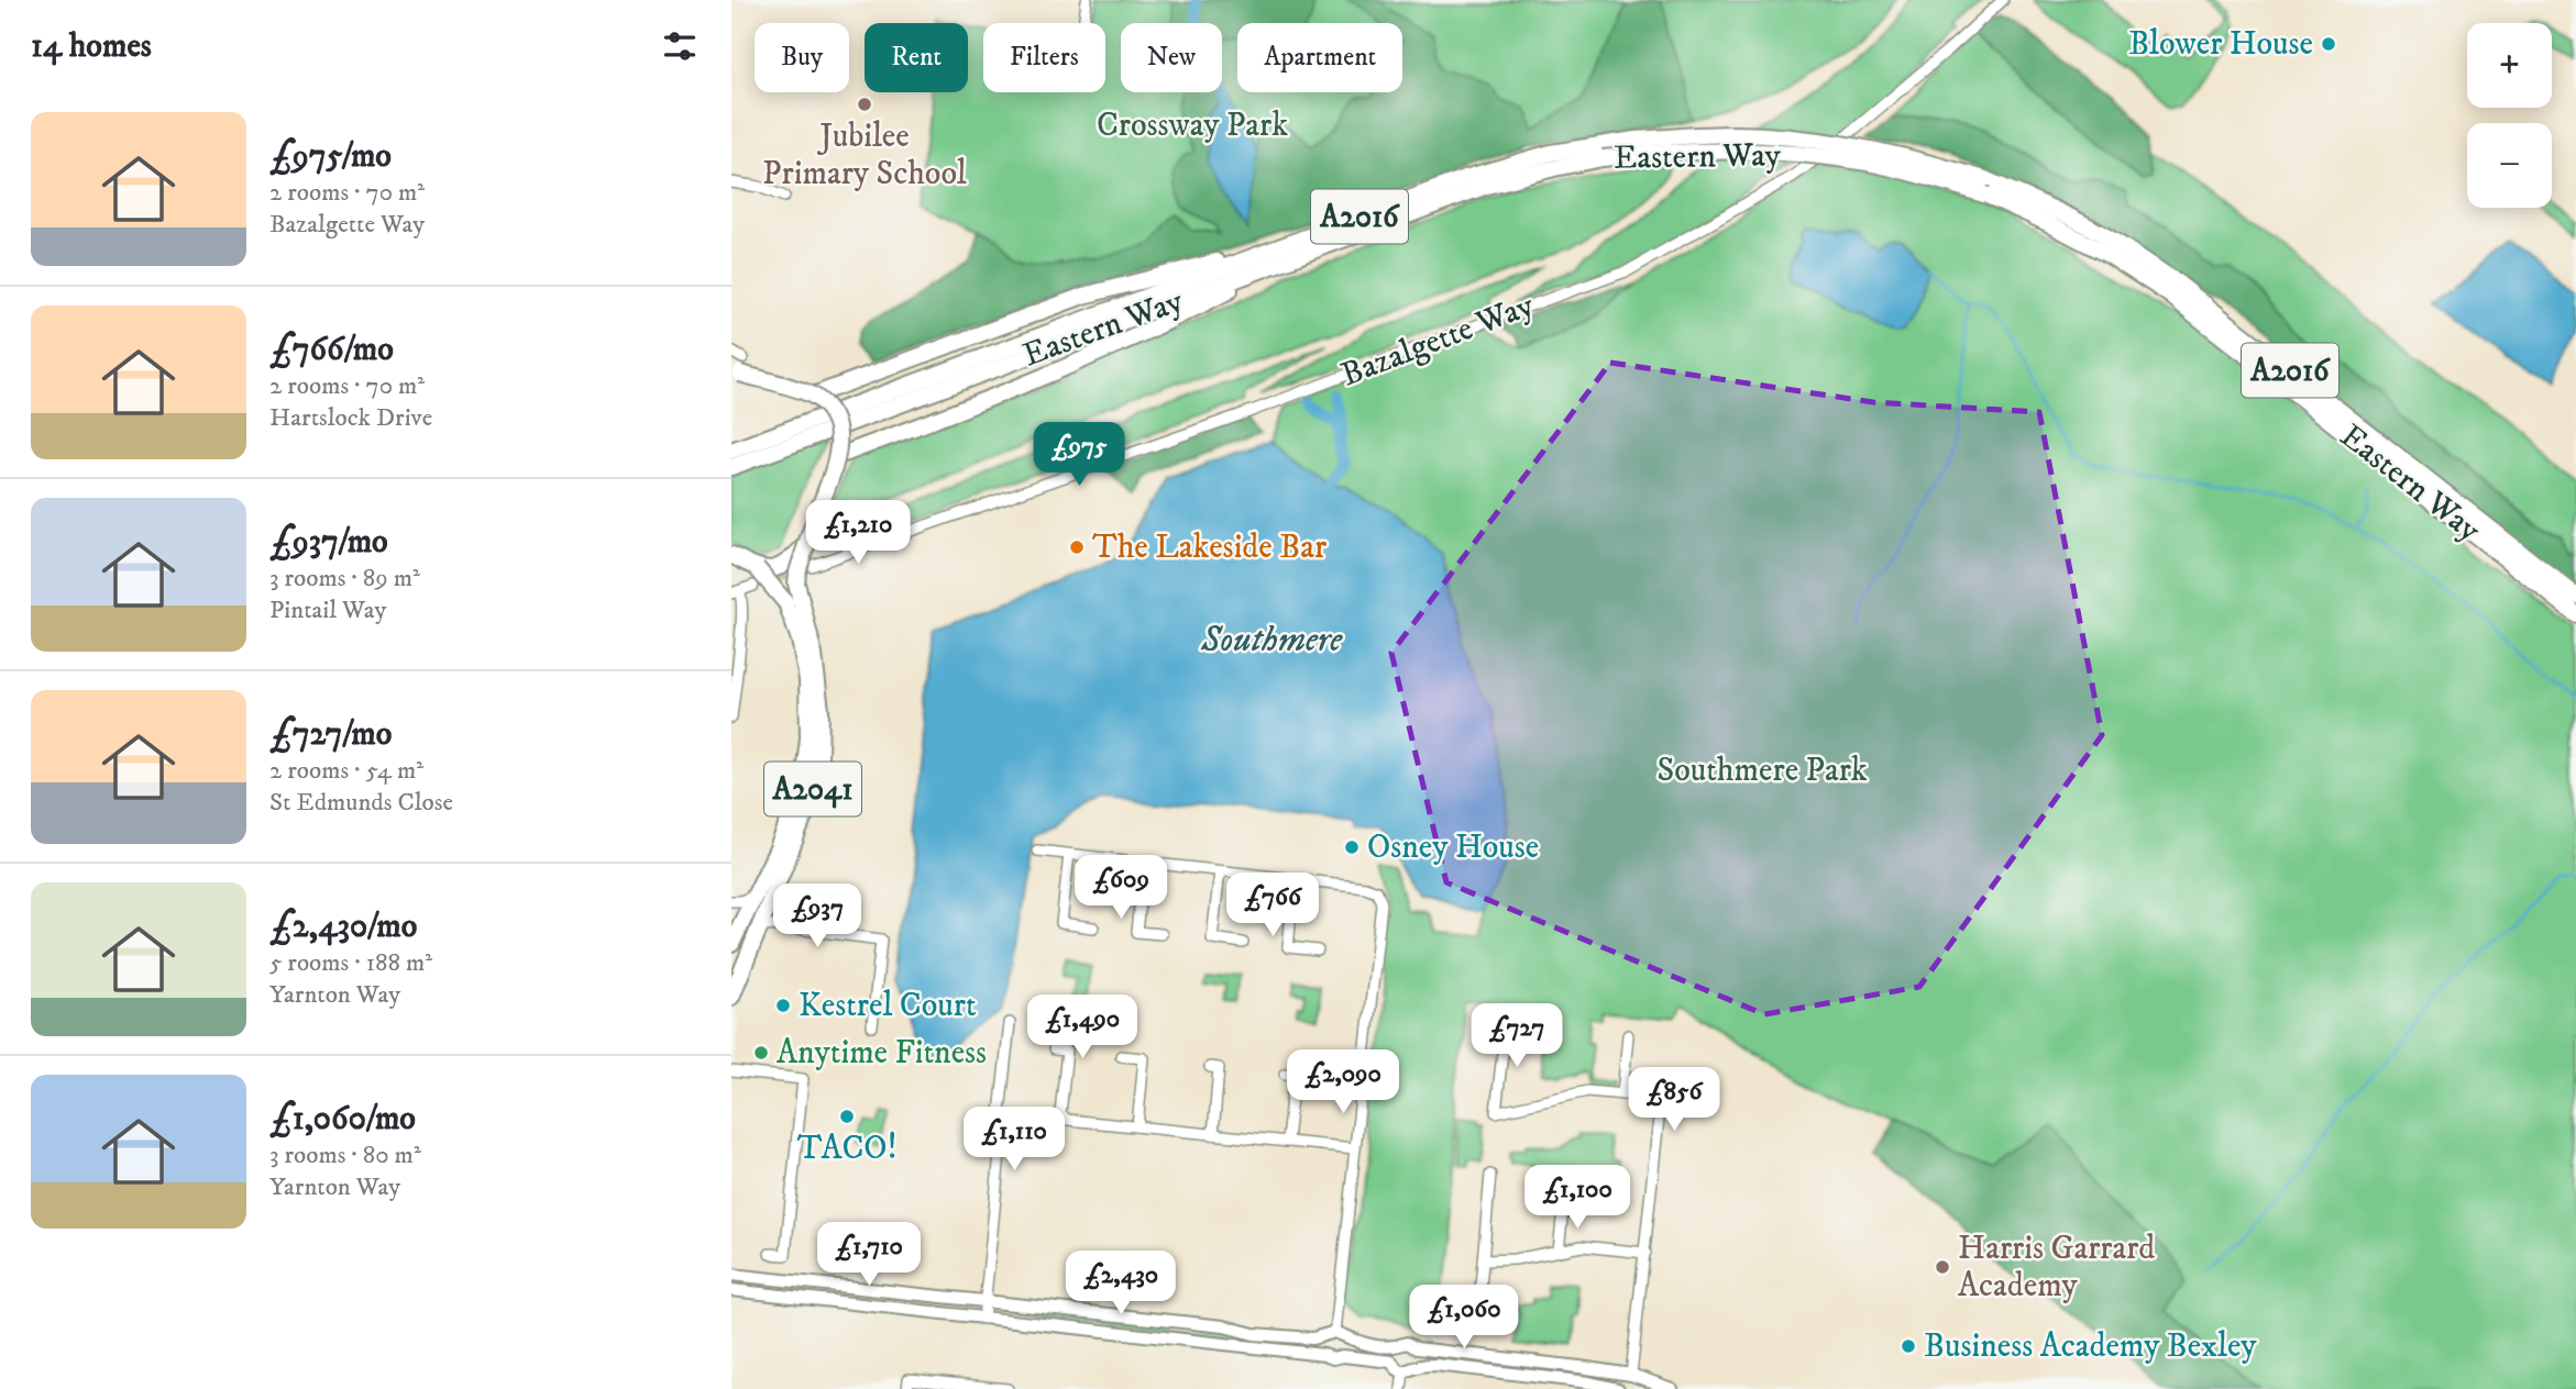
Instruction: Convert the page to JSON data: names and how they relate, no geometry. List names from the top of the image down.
{
  "streets": {
    "main road": ["Eastern Way", "A2016", "A2041"],
    "street": ["Bazalgette Way"]
  },
  "water": ["Southmere"],
  "parks": ["Crossway Park", "Southmere Park"],
  "places": [
    "Blower House",
    "Jubilee Primary School",
    "The Lakeside Bar",
    "Osney House",
    "Kestrel Court",
    "Anytime Fitness",
    "TACO!",
    "Harris Garrard Academy",
    "Business Academy Bexley"
  ],
  "page": {
    "heading": "14 homes",
    "map_buttons": ["+", "−"],
    "chip": [
      "Buy",
      "Rent",
      "Filters",
      "New",
      "Apartment"
    ],
    "list": [
      {
        "name": "£975/mo",
        "note": "2 rooms · 70 m² · Bazalgette Way"
      },
      {
        "name": "£766/mo",
        "note": "2 rooms · 70 m² · Hartslock Drive"
      },
      {
        "name": "£937/mo",
        "note": "3 rooms · 89 m² · Pintail Way"
      },
      {
        "name": "£727/mo",
        "note": "2 rooms · 54 m² · St Edmunds Close"
      },
      {
        "name": "£2,430/mo",
        "note": "5 rooms · 188 m² · Yarnton Way"
      },
      {
        "name": "£1,060/mo",
        "note": "3 rooms · 80 m² · Yarnton Way"
      }
    ],
    "price": [
      "£975",
      "£1,210",
      "£609",
      "£766",
      "£937",
      "£1,490",
      "£727",
      "£2,090",
      "£856",
      "£1,110",
      "£1,100",
      "£1,710",
      "£2,430",
      "£1,060"
    ]
  }
}
